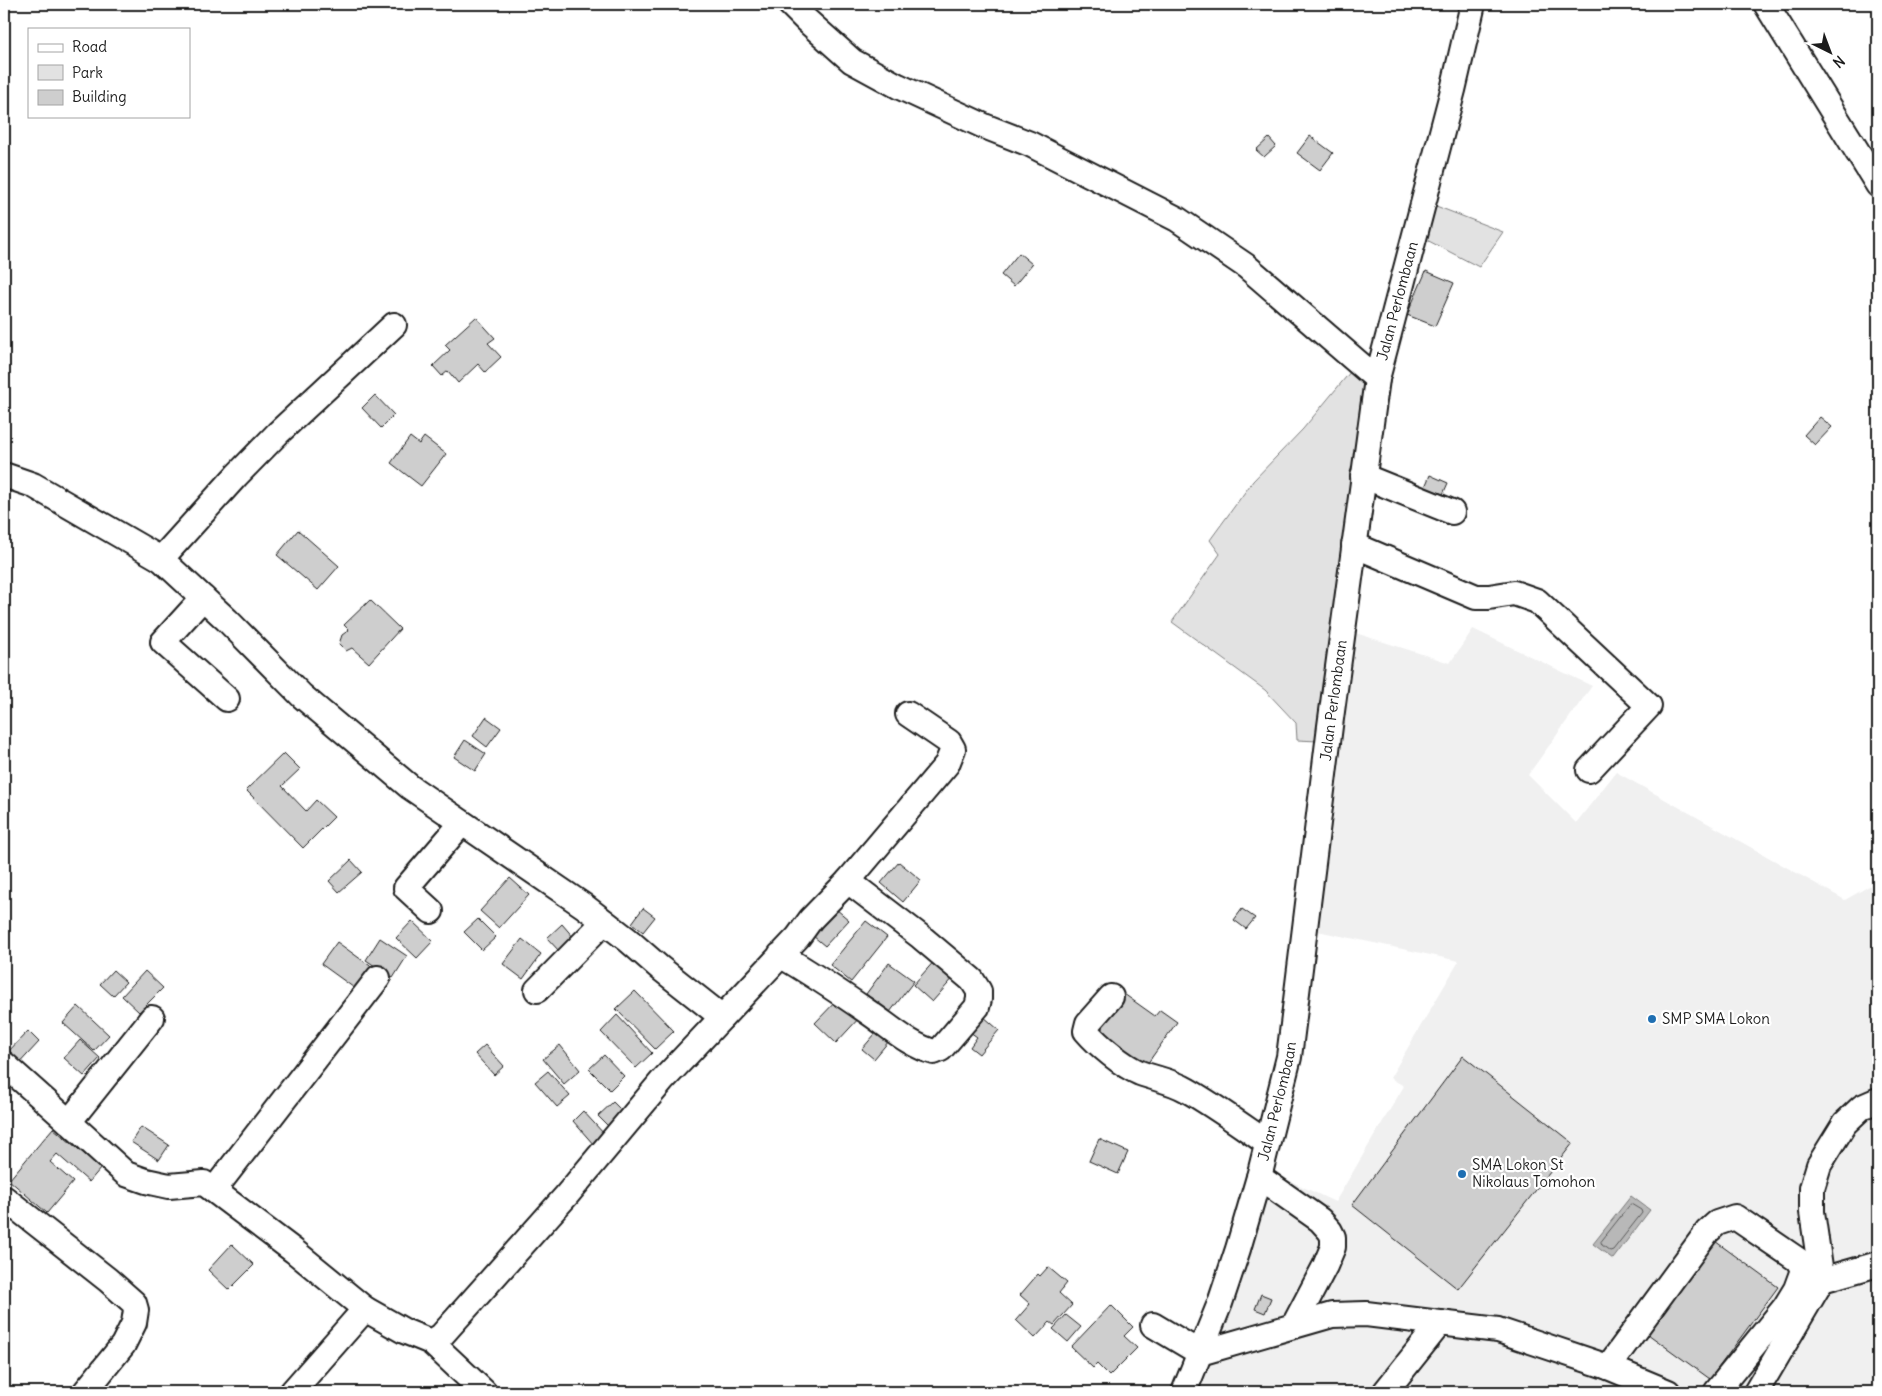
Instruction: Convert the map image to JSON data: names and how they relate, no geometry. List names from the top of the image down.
{
  "streets": {
    "street": ["Jalan Perlombaan"]
  },
  "places": ["SMP SMA Lokon", "SMA Lokon St Nikolaus Tomohon"],
  "legend": ["Road", "Park", "Building"],
  "north": "bottom right"
}
